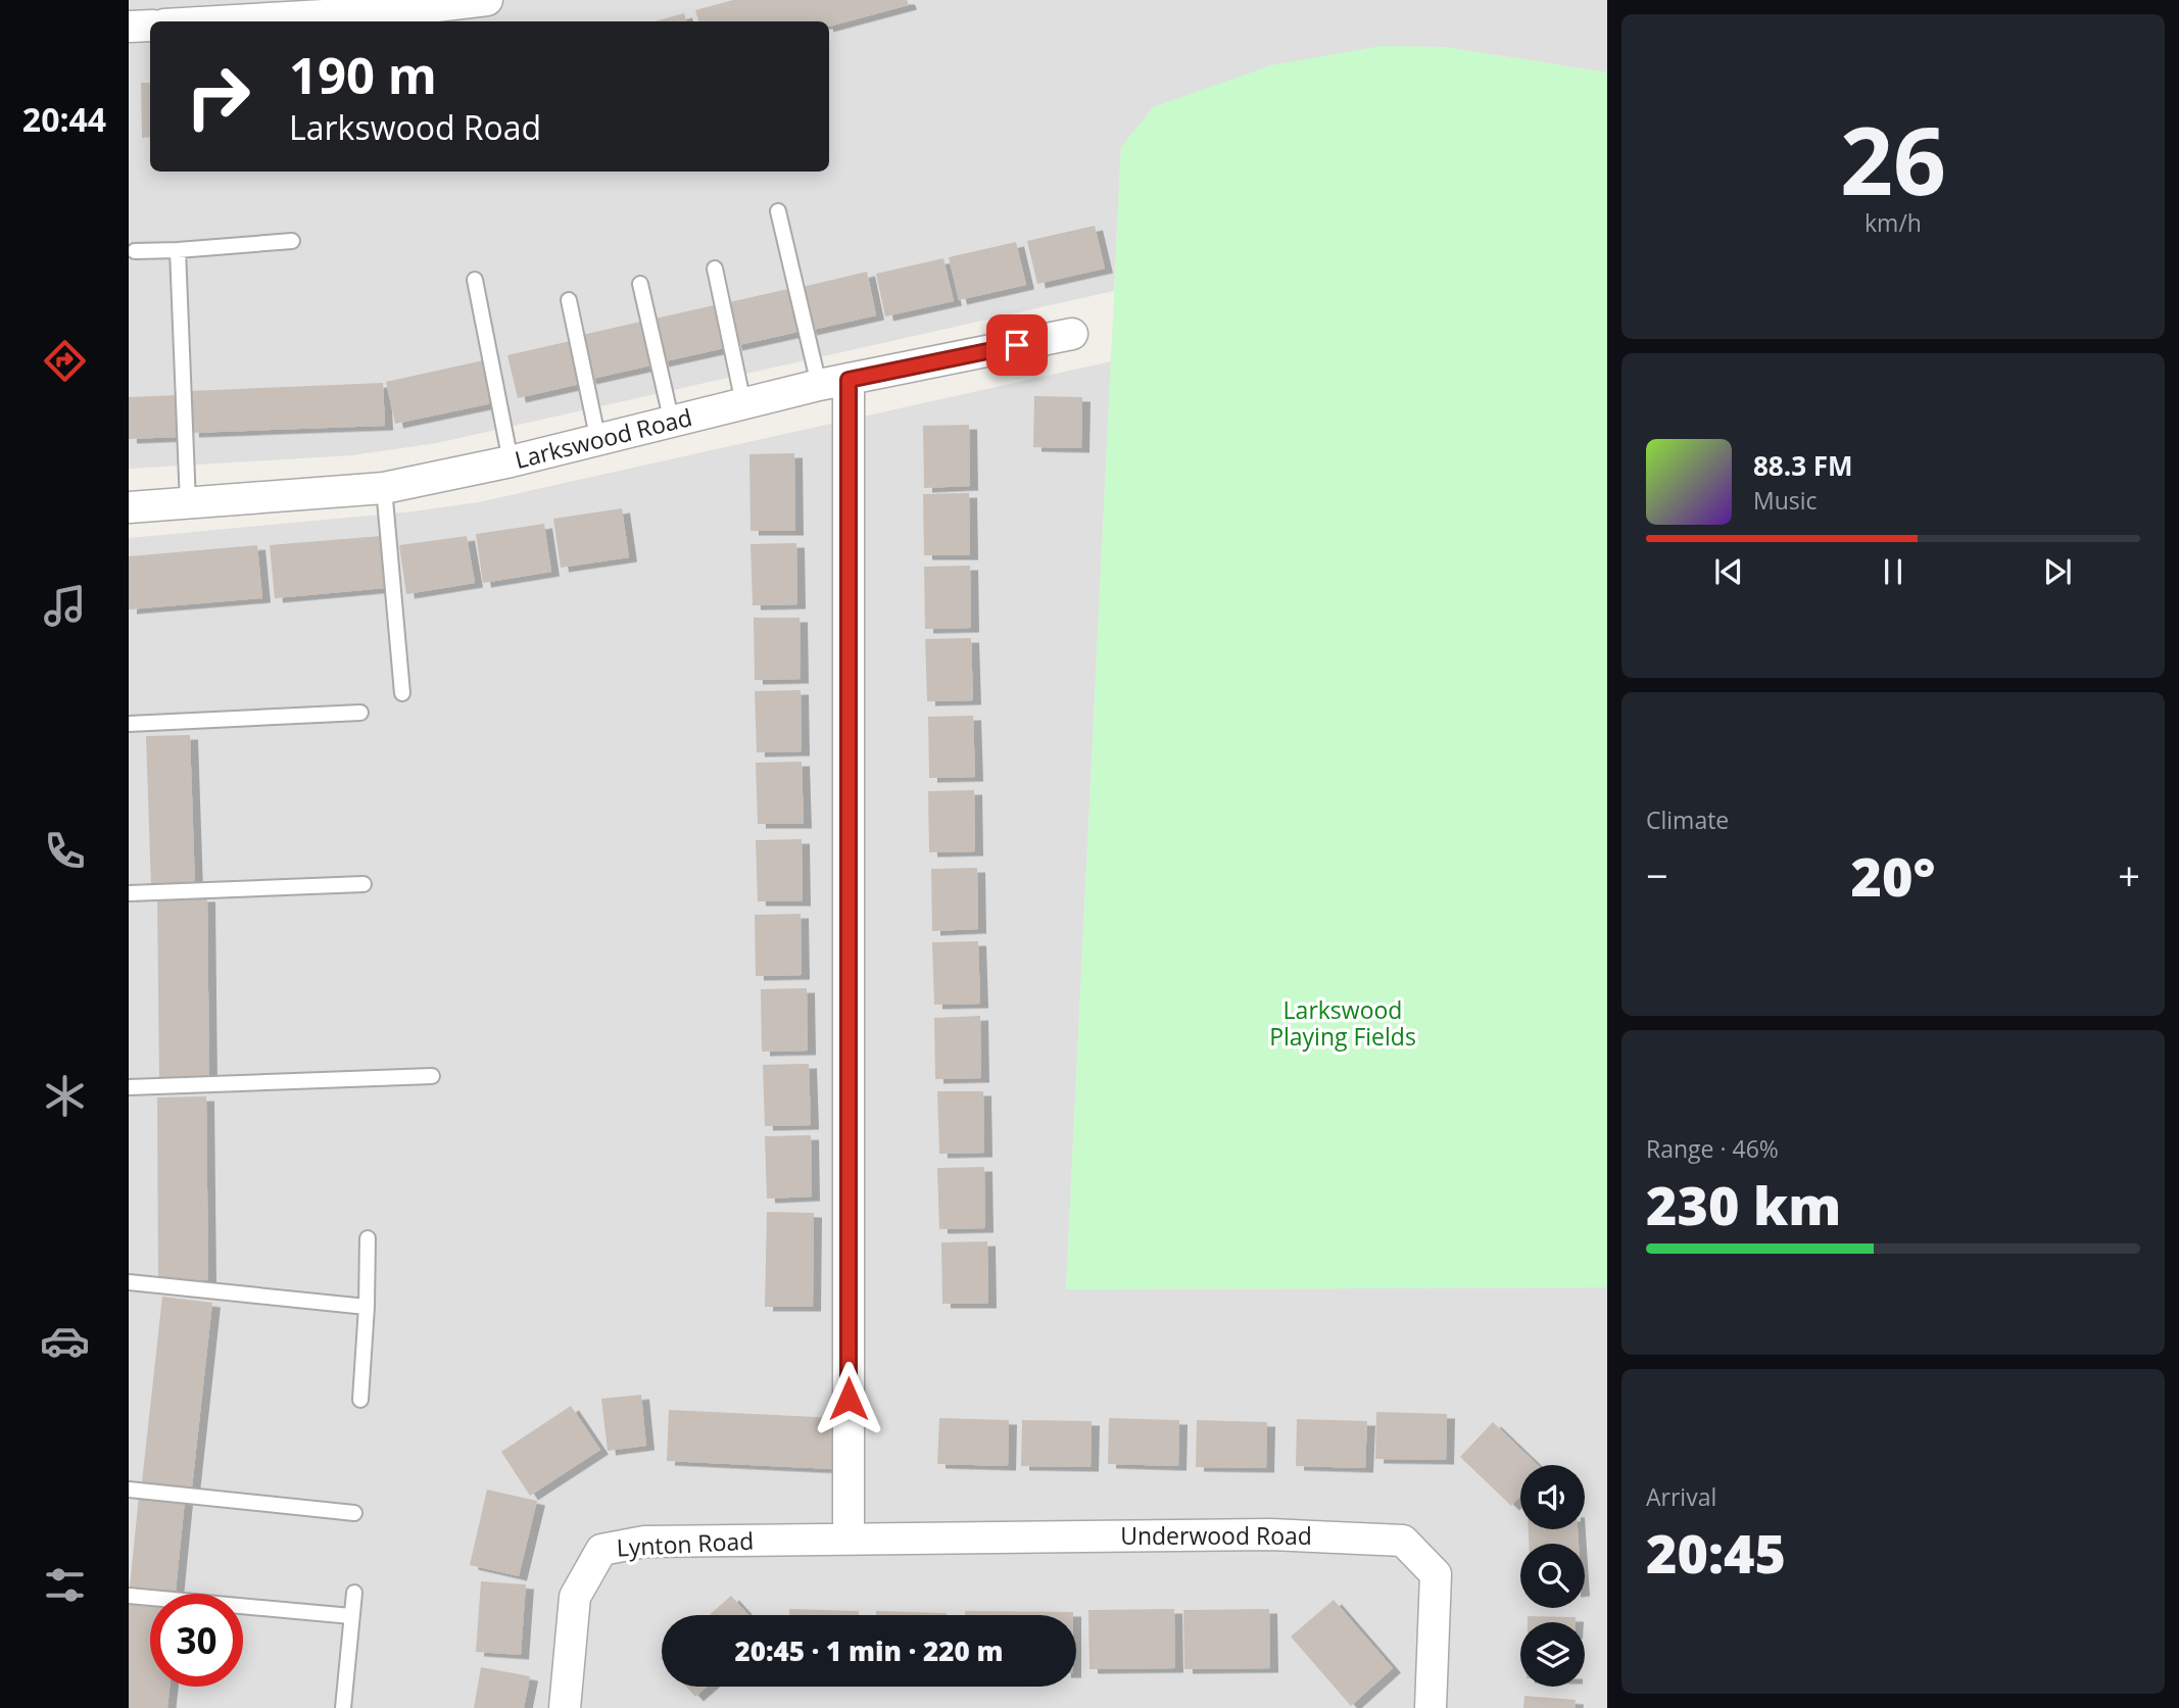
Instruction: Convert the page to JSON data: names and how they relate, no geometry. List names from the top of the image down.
{
  "streets": {
    "street": ["Larkswood Road", "Underwood Road", "Lynton Road"]
  },
  "crossings": [
    ["Underwood Road", "Lynton Road"]
  ],
  "parks": ["Larkswood Playing Fields"],
  "page": {
    "tabs": "20:44",
    "tile": [
      ["26", "km/h"],
      "Climate",
      ["Range · 46%", "230 km"],
      ["Arrival", "20:45"]
    ],
    "turn": ["190 m", "Larkswood Road"],
    "song": ["88.3 FM", "Music"],
    "heat": ["−", "20°", "+"],
    "limit": "30",
    "trip": "20:45 · 1 min · 220 m"
  }
}
